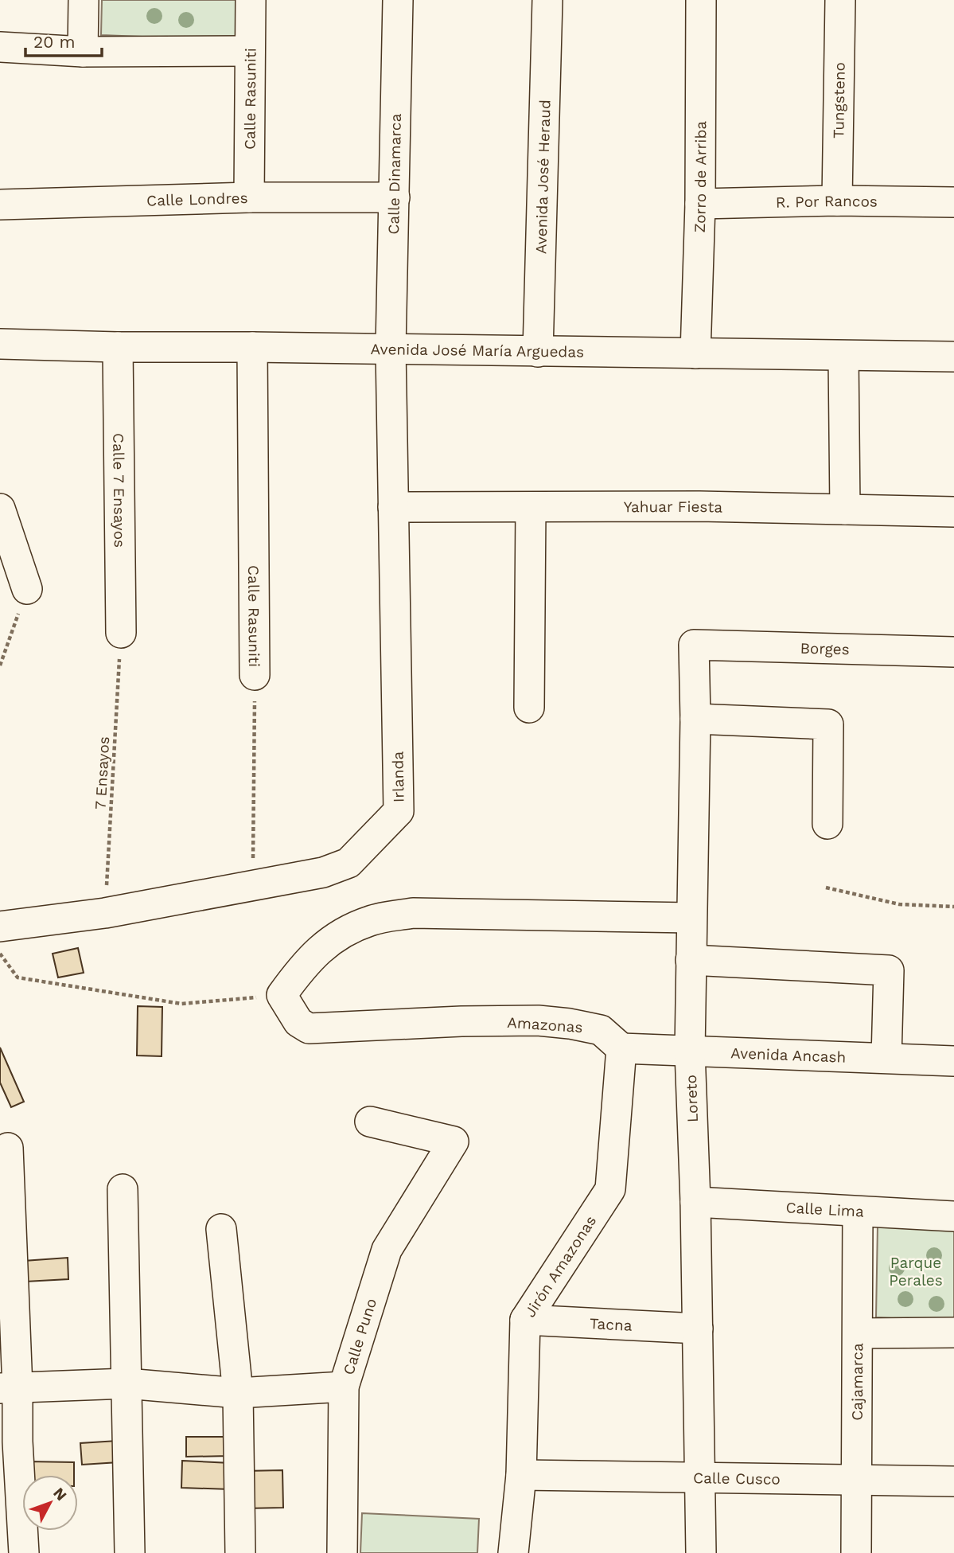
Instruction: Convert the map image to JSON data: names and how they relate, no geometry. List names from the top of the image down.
{
  "streets": {
    "street": [
      "Calle Rasuniti",
      "Tungsteno",
      "Calle Dinamarca",
      "Avenida José Heraud",
      "Zorro de Arriba",
      "Calle Londres",
      "R. Por Rancos",
      "Avenida José María Arguedas",
      "Calle 7 Ensayos",
      "Yahuar Fiesta",
      "Borges",
      "Irlanda",
      "Amazonas",
      "Avenida Ancash",
      "Loreto",
      "Calle Lima",
      "Jirón Amazonas",
      "Tacna",
      "Calle Puno",
      "Cajamarca",
      "Calle Cusco"
    ],
    "path": ["7 Ensayos"]
  },
  "crossings": [
    ["Calle Rasuniti", "Calle Londres"],
    ["Calle Rasuniti", "Avenida José María Arguedas"],
    ["Calle Rasuniti", "Irlanda"],
    ["Tungsteno", "R. Por Rancos"],
    ["Calle Dinamarca", "Calle Londres"],
    ["Calle Dinamarca", "Avenida José María Arguedas"],
    ["Calle Dinamarca", "Irlanda"],
    ["Avenida José Heraud", "Avenida José María Arguedas"],
    ["Zorro de Arriba", "R. Por Rancos"],
    ["Zorro de Arriba", "Avenida José María Arguedas"],
    ["Avenida José María Arguedas", "Calle 7 Ensayos"],
    ["Avenida José María Arguedas", "Irlanda"],
    ["Calle 7 Ensayos", "7 Ensayos"],
    ["Yahuar Fiesta", "Irlanda"],
    ["Borges", "Loreto"],
    ["7 Ensayos", "Irlanda"],
    ["Amazonas", "Avenida Ancash"],
    ["Amazonas", "Jirón Amazonas"],
    ["Avenida Ancash", "Loreto"],
    ["Avenida Ancash", "Jirón Amazonas"],
    ["Loreto", "Calle Lima"],
    ["Loreto", "Tacna"],
    ["Loreto", "Calle Cusco"],
    ["Calle Lima", "Cajamarca"],
    ["Jirón Amazonas", "Tacna"],
    ["Jirón Amazonas", "Calle Cusco"],
    ["Cajamarca", "Calle Cusco"]
  ],
  "parks": ["Parque Perales"],
  "scale_bar": "20 m",
  "north": "top right"
}
